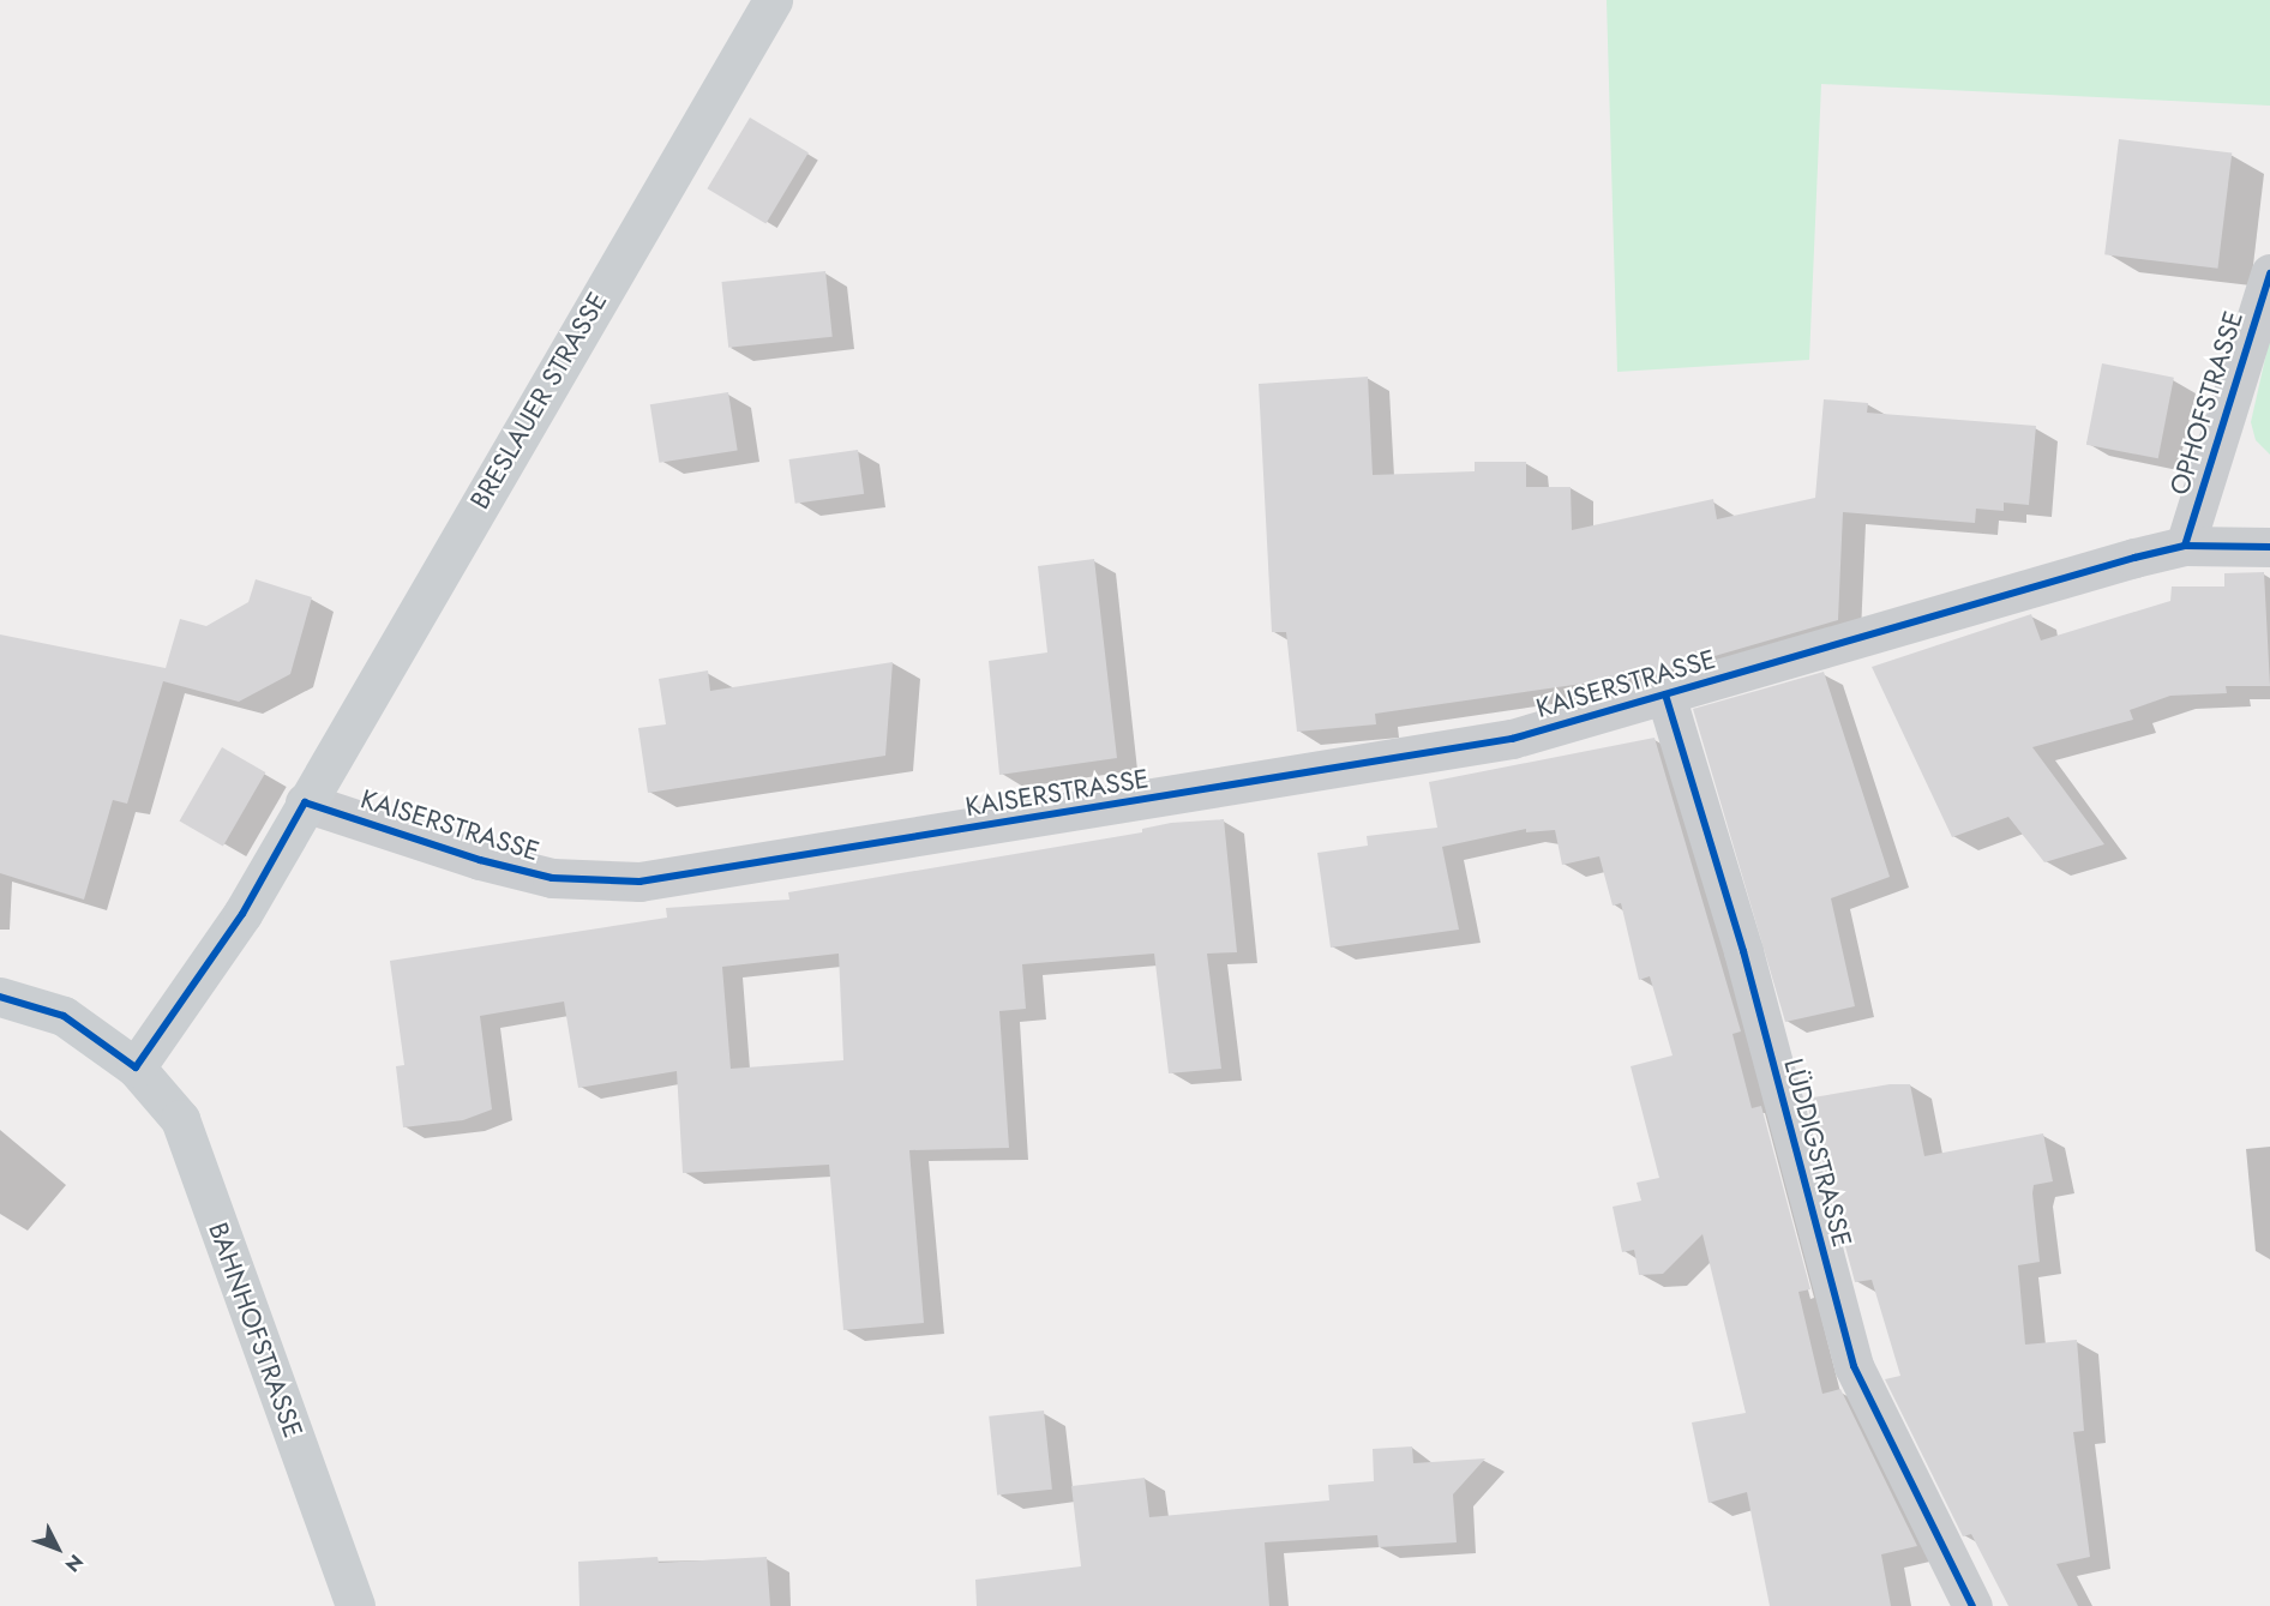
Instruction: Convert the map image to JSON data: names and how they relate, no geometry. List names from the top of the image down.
{
  "streets": {
    "street": [
      "BRESLAUER STRASSE",
      "OPHOFSTRASSE",
      "KAISERSTRASSE",
      "LÜDDIGSTRASSE",
      "BAHNHOFSTRASSE"
    ]
  },
  "crossings": [
    ["BRESLAUER STRASSE", "KAISERSTRASSE"],
    ["OPHOFSTRASSE", "KAISERSTRASSE"],
    ["KAISERSTRASSE", "LÜDDIGSTRASSE"]
  ],
  "north": "bottom right"
}
